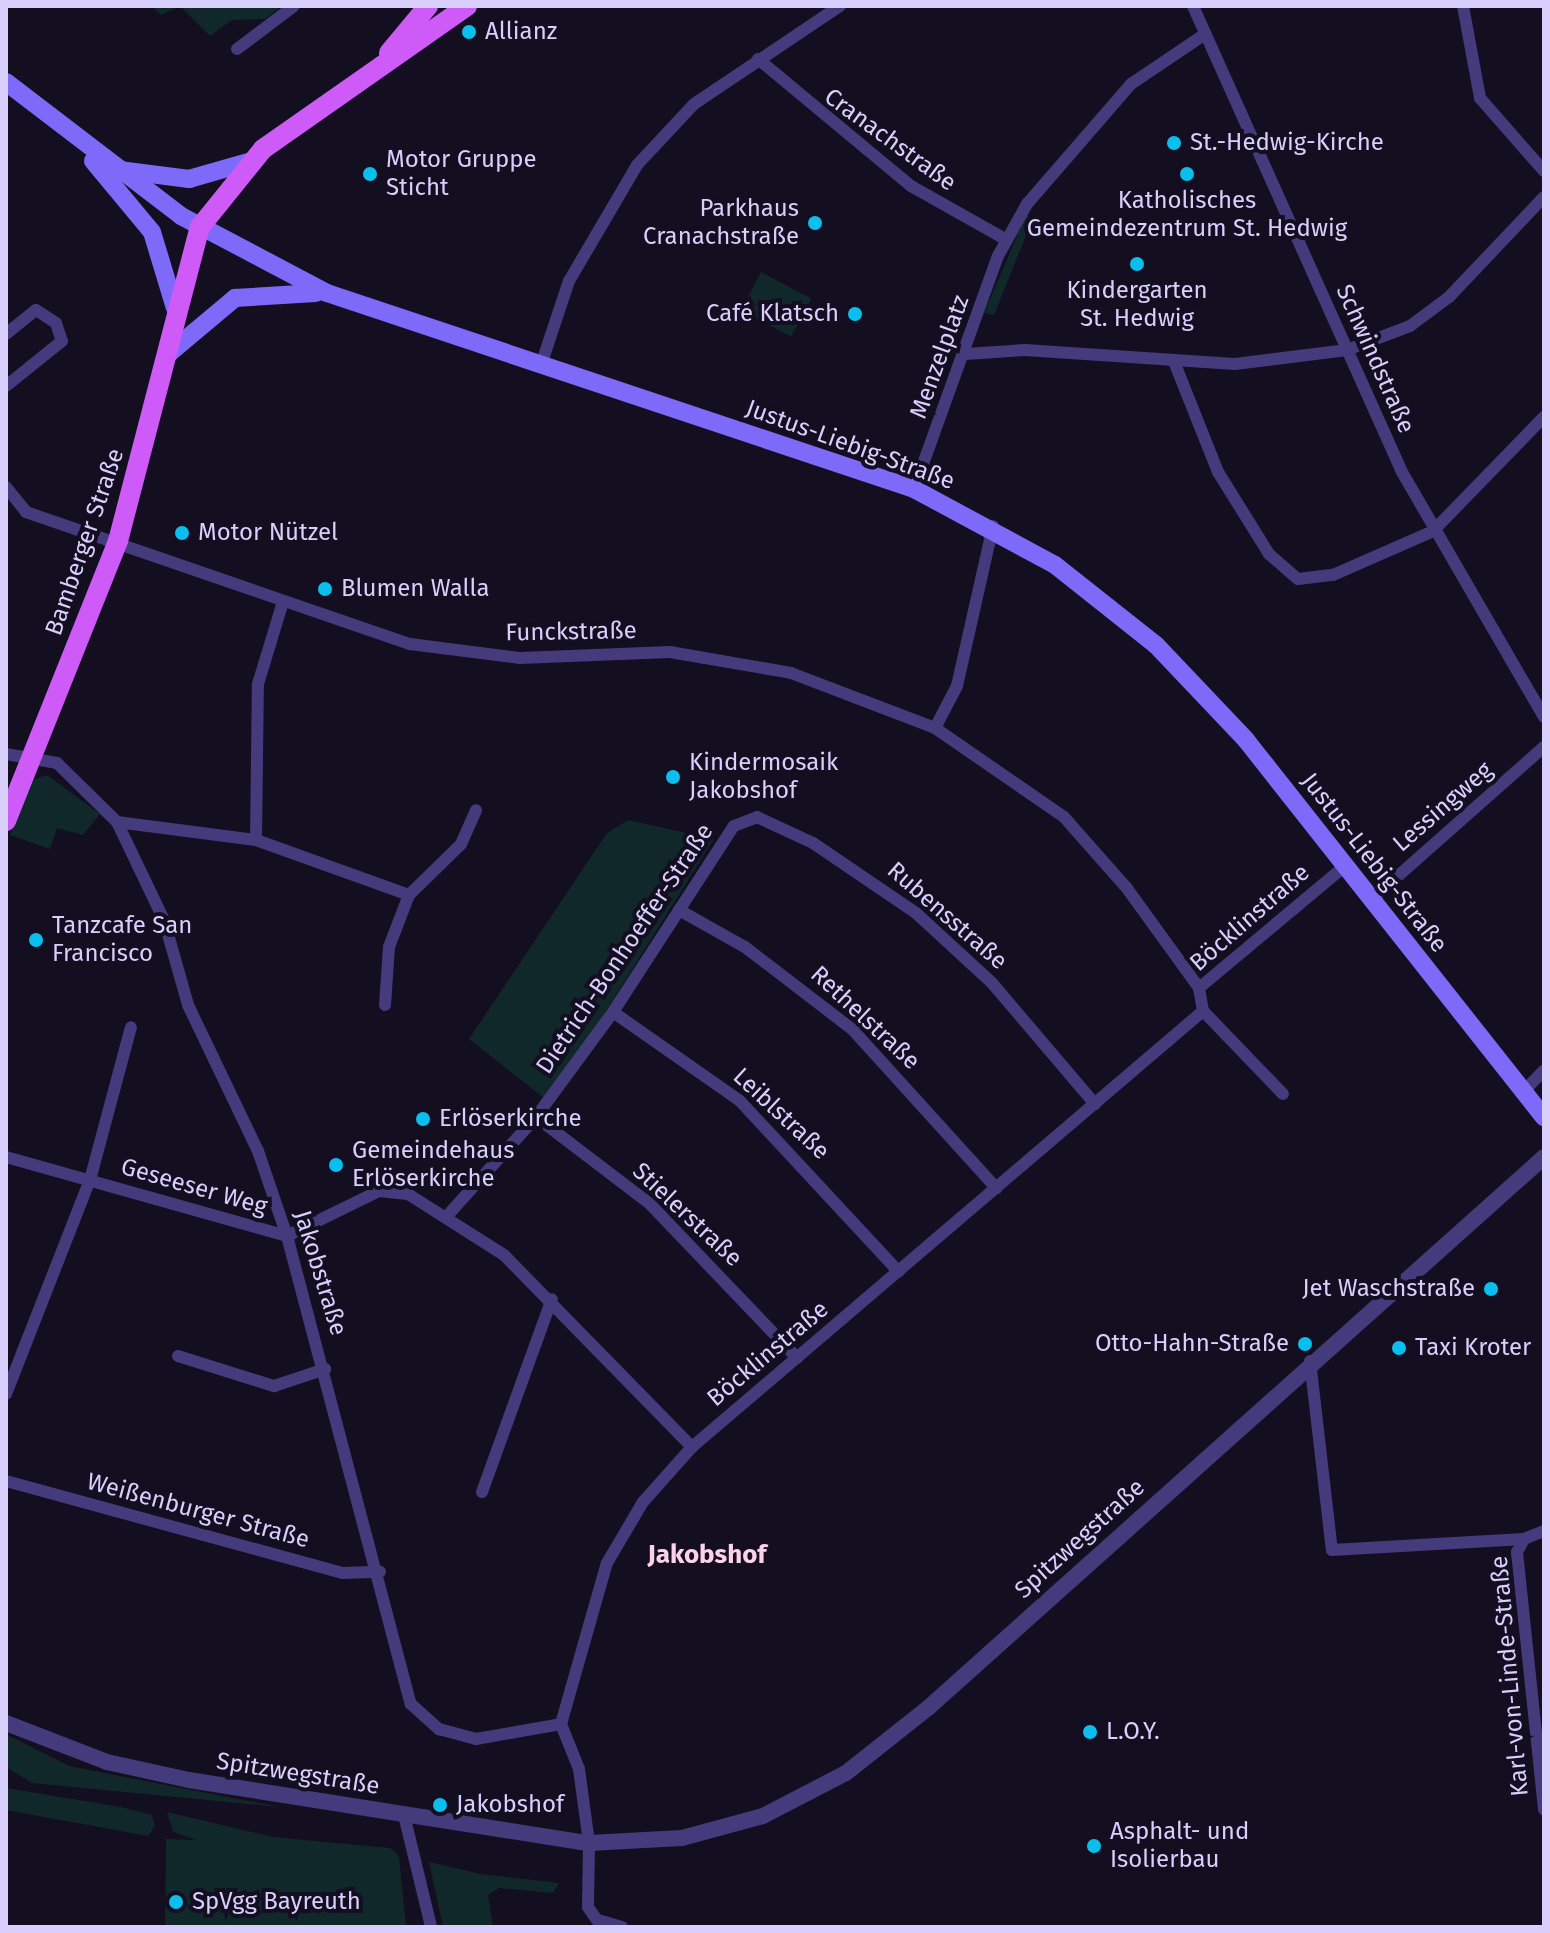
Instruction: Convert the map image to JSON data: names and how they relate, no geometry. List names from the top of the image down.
{
  "streets": {
    "main road": ["Justus-Liebig-Straße", "Bamberger Straße"],
    "street": [
      "Cranachstraße",
      "Menzelplatz",
      "Schwindstraße",
      "Funckstraße",
      "Lessingweg",
      "Rubensstraße",
      "Böcklinstraße",
      "Dietrich-Bonhoeffer-Straße",
      "Rethelstraße",
      "Leiblstraße",
      "Geseeser Weg",
      "Stielerstraße",
      "Jakobstraße",
      "Weißenburger Straße",
      "Spitzwegstraße",
      "Karl-von-Linde-Straße"
    ]
  },
  "crossings": [
    ["Cranachstraße", "Menzelplatz"],
    ["Menzelplatz", "Schwindstraße"],
    ["Menzelplatz", "Justus-Liebig-Straße"],
    ["Justus-Liebig-Straße", "Lessingweg"],
    ["Justus-Liebig-Straße", "Böcklinstraße"],
    ["Bamberger Straße", "Funckstraße"],
    ["Bamberger Straße", "Jakobstraße"],
    ["Funckstraße", "Böcklinstraße"],
    ["Rubensstraße", "Böcklinstraße"],
    ["Rubensstraße", "Dietrich-Bonhoeffer-Straße"],
    ["Böcklinstraße", "Rethelstraße"],
    ["Böcklinstraße", "Leiblstraße"],
    ["Böcklinstraße", "Stielerstraße"],
    ["Böcklinstraße", "Jakobstraße"],
    ["Dietrich-Bonhoeffer-Straße", "Rethelstraße"],
    ["Dietrich-Bonhoeffer-Straße", "Leiblstraße"],
    ["Dietrich-Bonhoeffer-Straße", "Stielerstraße"],
    ["Geseeser Weg", "Jakobstraße"],
    ["Jakobstraße", "Weißenburger Straße"]
  ],
  "districts": ["Jakobshof"],
  "places": [
    "Allianz",
    "St.-Hedwig-Kirche",
    "Motor Gruppe Sticht",
    "Katholisches Gemeindezentrum St. Hedwig",
    "Parkhaus Cranachstraße",
    "Kindergarten St. Hedwig",
    "Café Klatsch",
    "Motor Nützel",
    "Blumen Walla",
    "Kindermosaik Jakobshof",
    "Tanzcafe San Francisco",
    "Erlöserkirche",
    "Gemeindehaus Erlöserkirche",
    "Jet Waschstraße",
    "Otto-Hahn-Straße",
    "Taxi Kroter",
    "L.O.Y.",
    "Jakobshof",
    "Asphalt- und Isolierbau",
    "SpVgg Bayreuth"
  ]
}
